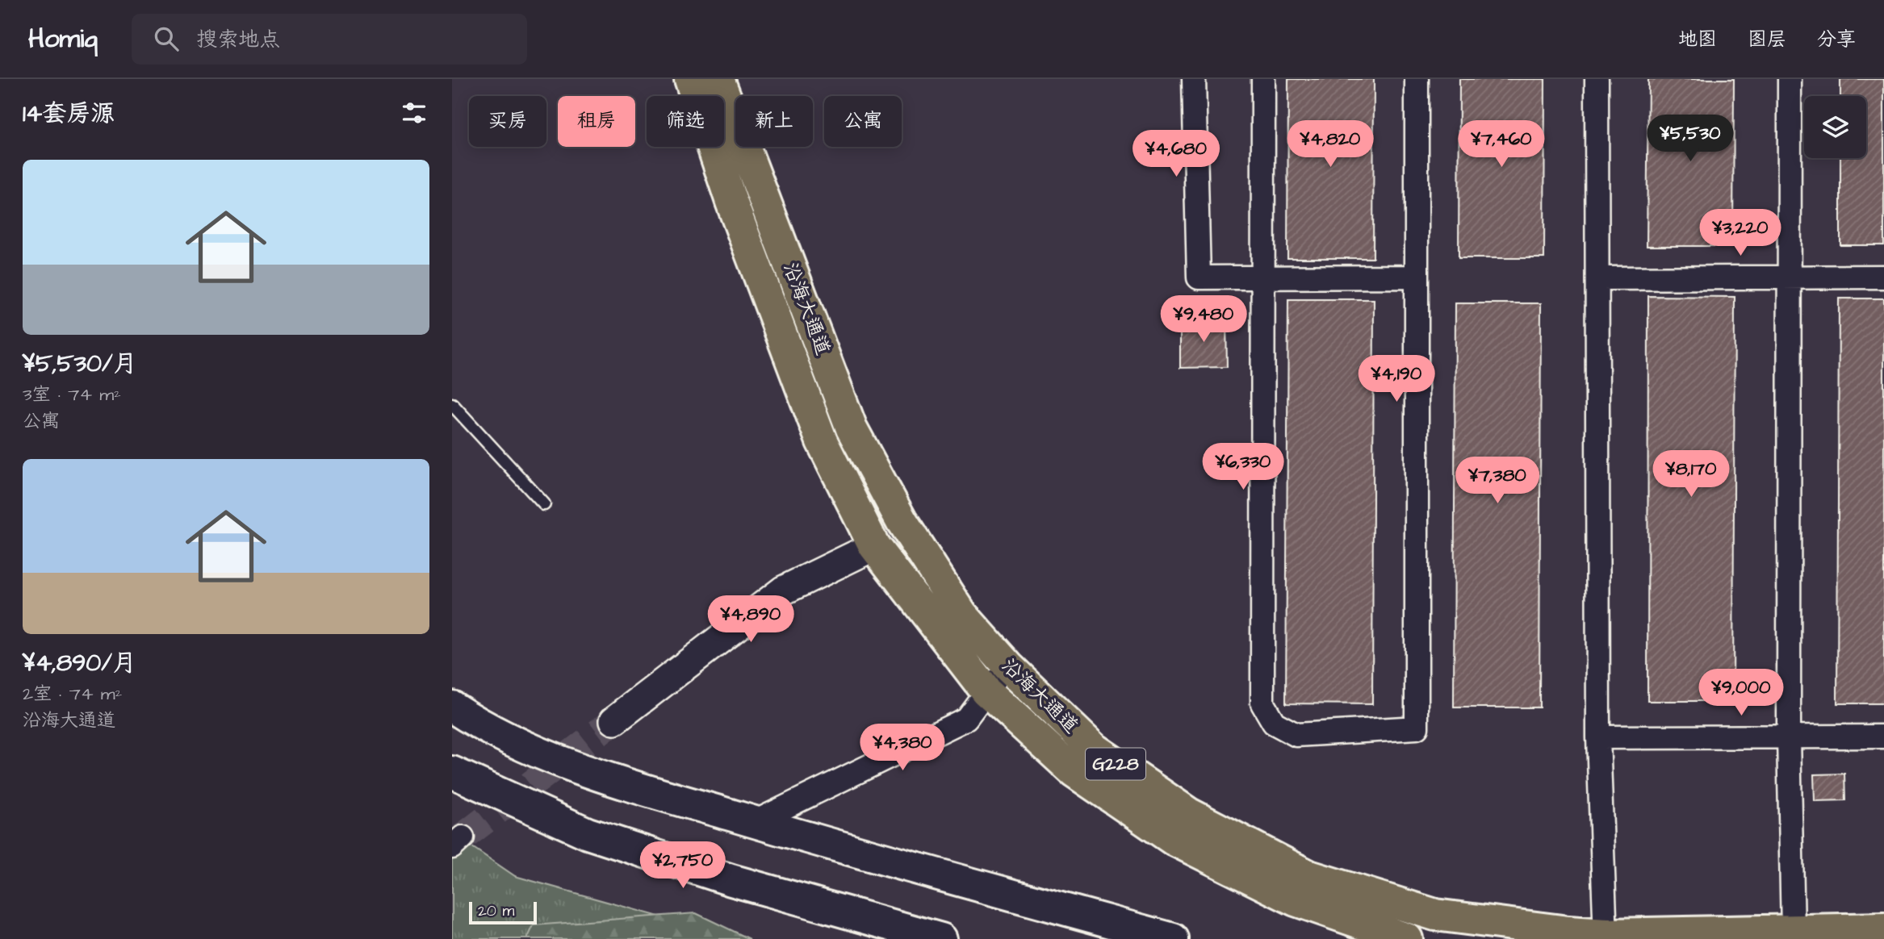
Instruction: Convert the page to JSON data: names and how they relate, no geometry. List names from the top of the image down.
{
  "streets": {
    "highway": ["沿海大通道", "G228"]
  },
  "scale_bar": "20 m",
  "page": {
    "header": "Homiq",
    "search": "搜索地点",
    "nav": ["地图", "图层", "分享"],
    "heading": "14套房源",
    "chip": [
      "买房",
      "租房",
      "筛选",
      "新上",
      "公寓"
    ],
    "price": [
      "¥5,530",
      "¥4,820",
      "¥7,460",
      "¥4,680",
      "¥3,220",
      "¥9,480",
      "¥4,190",
      "¥6,330",
      "¥8,170",
      "¥7,380",
      "¥4,890",
      "¥9,000",
      "¥4,380",
      "¥2,750"
    ],
    "list": [
      {
        "name": "¥5,530/月",
        "note": "3室 · 74 m² · 公寓"
      },
      {
        "name": "¥4,890/月",
        "note": "2室 · 74 m² · 沿海大通道"
      }
    ],
    "scale": "20 m"
  }
}
